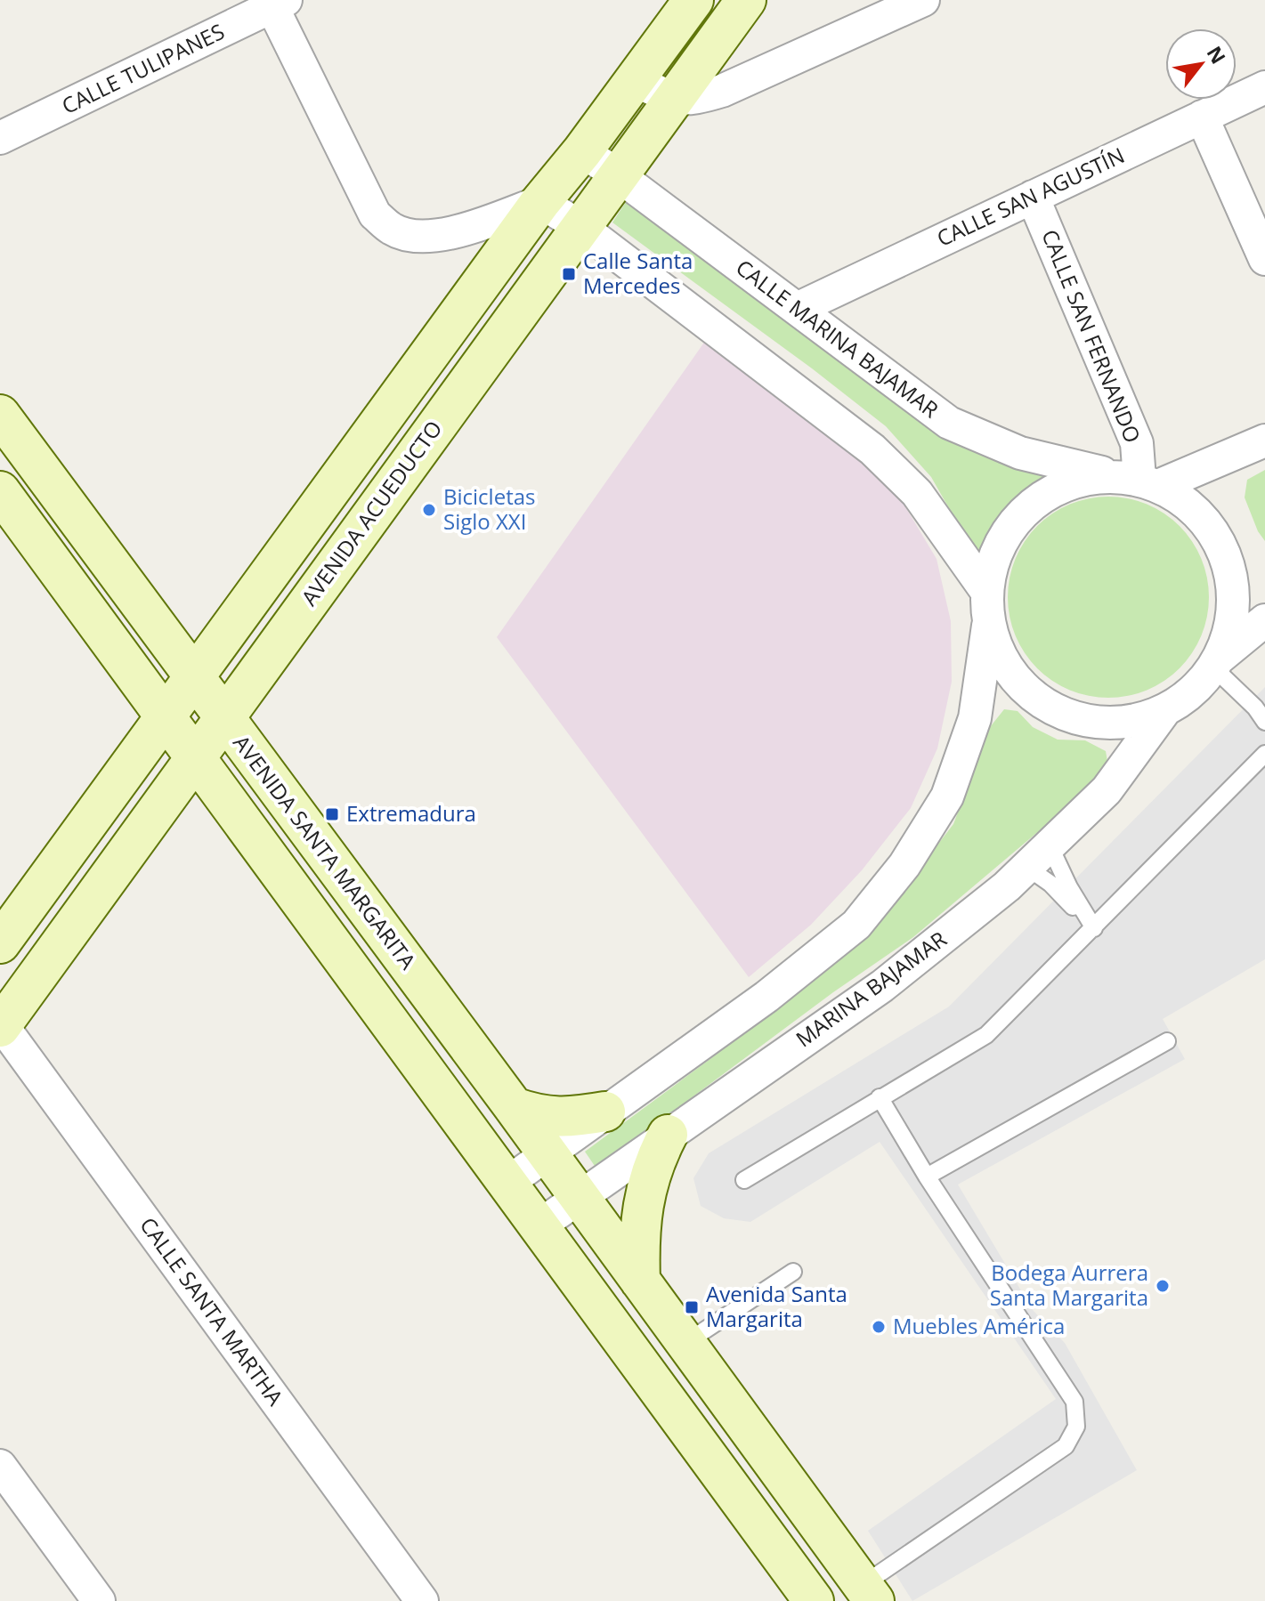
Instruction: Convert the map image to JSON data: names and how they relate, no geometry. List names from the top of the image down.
{
  "streets": {
    "main road": ["AVENIDA ACUEDUCTO", "AVENIDA SANTA MARGARITA"],
    "street": [
      "CALLE TULIPANES",
      "CALLE SAN AGUSTÍN",
      "CALLE SAN FERNANDO",
      "CALLE MARINA BAJAMAR",
      "MARINA BAJAMAR",
      "CALLE SANTA MARTHA"
    ]
  },
  "crossings": [
    ["CALLE SAN AGUSTÍN", "CALLE SAN FERNANDO"],
    ["CALLE SAN AGUSTÍN", "CALLE MARINA BAJAMAR"],
    ["CALLE SAN FERNANDO", "CALLE MARINA BAJAMAR"],
    ["CALLE SAN FERNANDO", "MARINA BAJAMAR"],
    ["CALLE MARINA BAJAMAR", "AVENIDA ACUEDUCTO"],
    ["CALLE MARINA BAJAMAR", "MARINA BAJAMAR"],
    ["AVENIDA ACUEDUCTO", "AVENIDA SANTA MARGARITA"],
    ["AVENIDA ACUEDUCTO", "CALLE SANTA MARTHA"],
    ["AVENIDA SANTA MARGARITA", "MARINA BAJAMAR"]
  ],
  "places": {
    "transit": ["Calle Santa Mercedes", "Extremadura", "Avenida Santa Margarita"],
    "other": ["Bicicletas Siglo XXI", "Bodega Aurrera Santa Margarita", "Muebles América"]
  },
  "north": "top right"
}
